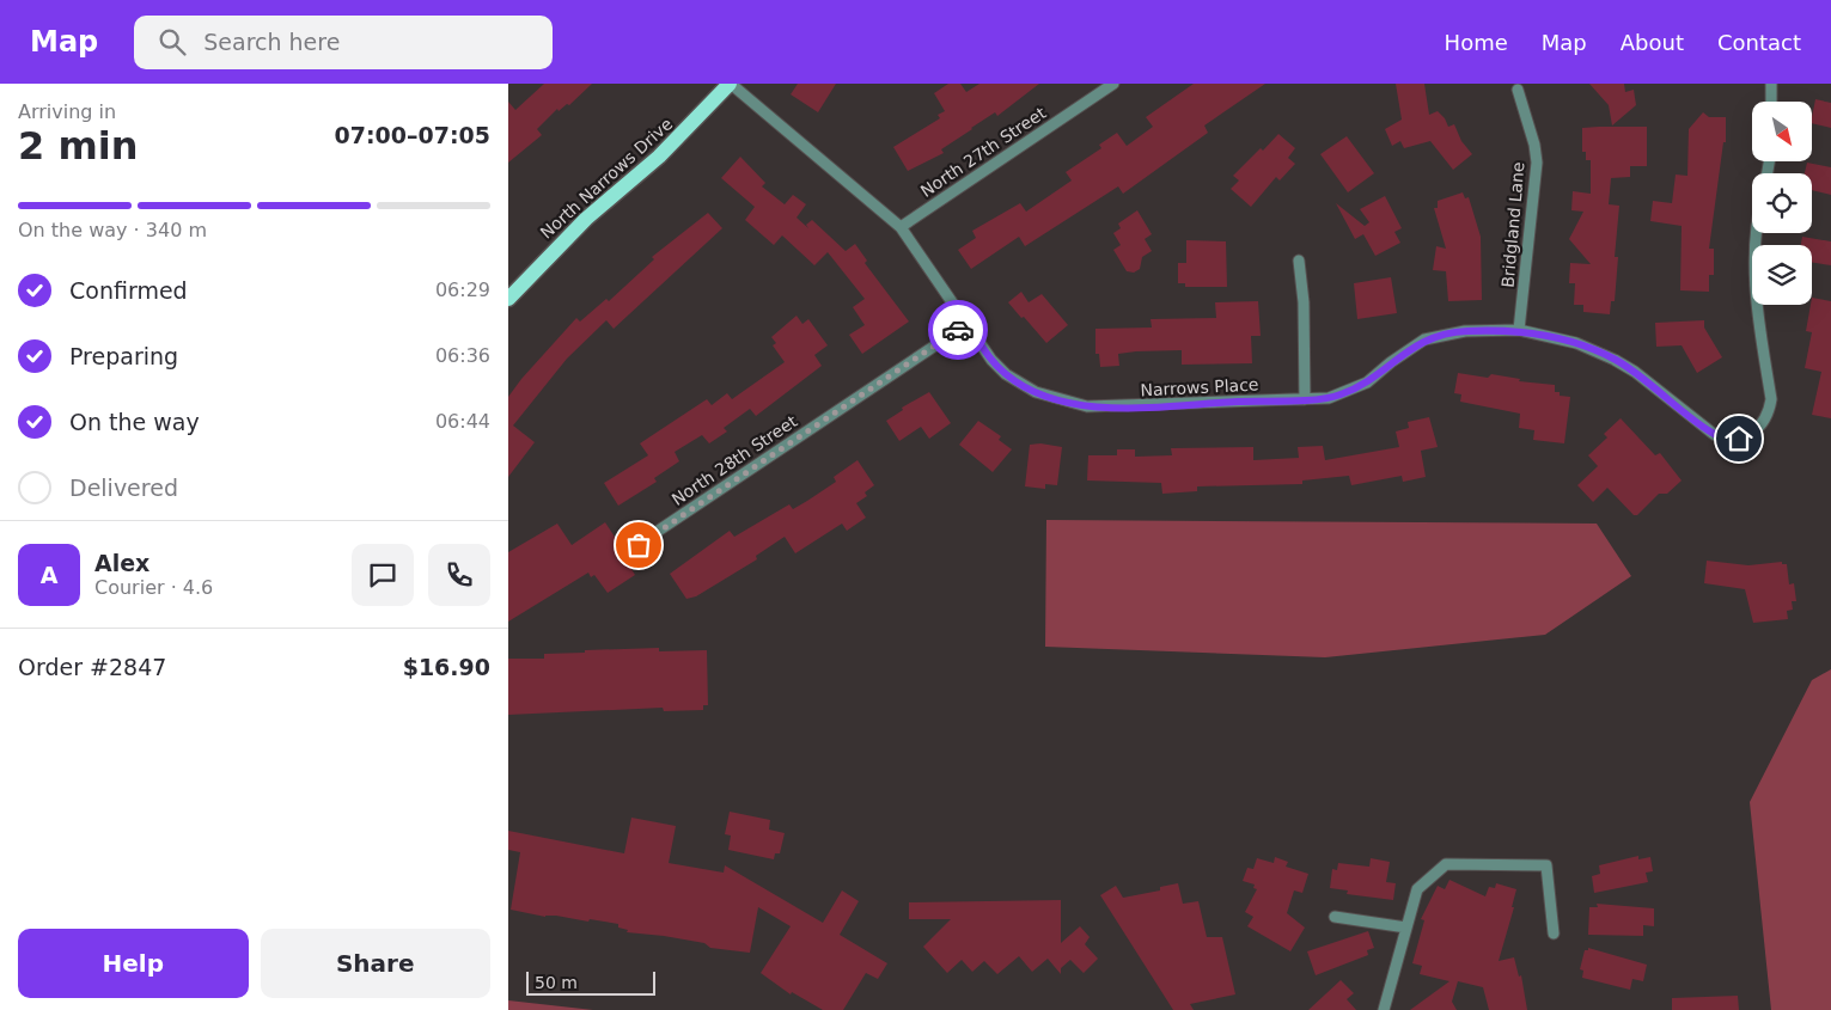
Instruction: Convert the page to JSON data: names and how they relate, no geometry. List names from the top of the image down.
{
  "streets": {
    "main road": ["North Narrows Drive"],
    "street": [
      "North 27th Street",
      "Bridgland Lane",
      "Narrows Place",
      "North 28th Street"
    ]
  },
  "crossings": [
    ["North 27th Street", "Narrows Place"],
    ["North Narrows Drive", "Narrows Place"],
    ["Bridgland Lane", "Narrows Place"],
    ["Narrows Place", "North 28th Street"]
  ],
  "scale_bar": "50 m",
  "north": "bottom right",
  "page": {
    "header": "Map",
    "search": "Search here",
    "nav": [
      "Home",
      "Map",
      "About",
      "Contact"
    ],
    "heading": ["2 min", "Arriving in", "07:00–07:05"],
    "panel": [
      "Alex",
      "Courier · 4.6",
      "Order #2847",
      "$16.90"
    ],
    "bar": "On the way · 340 m",
    "list": [
      ["Confirmed", "06:29"],
      ["Preparing", "06:36"],
      ["On the way", "06:44"],
      "Delivered"
    ],
    "round": "A",
    "buttons": ["Help", "Share"],
    "scale": "50 m"
  }
}
